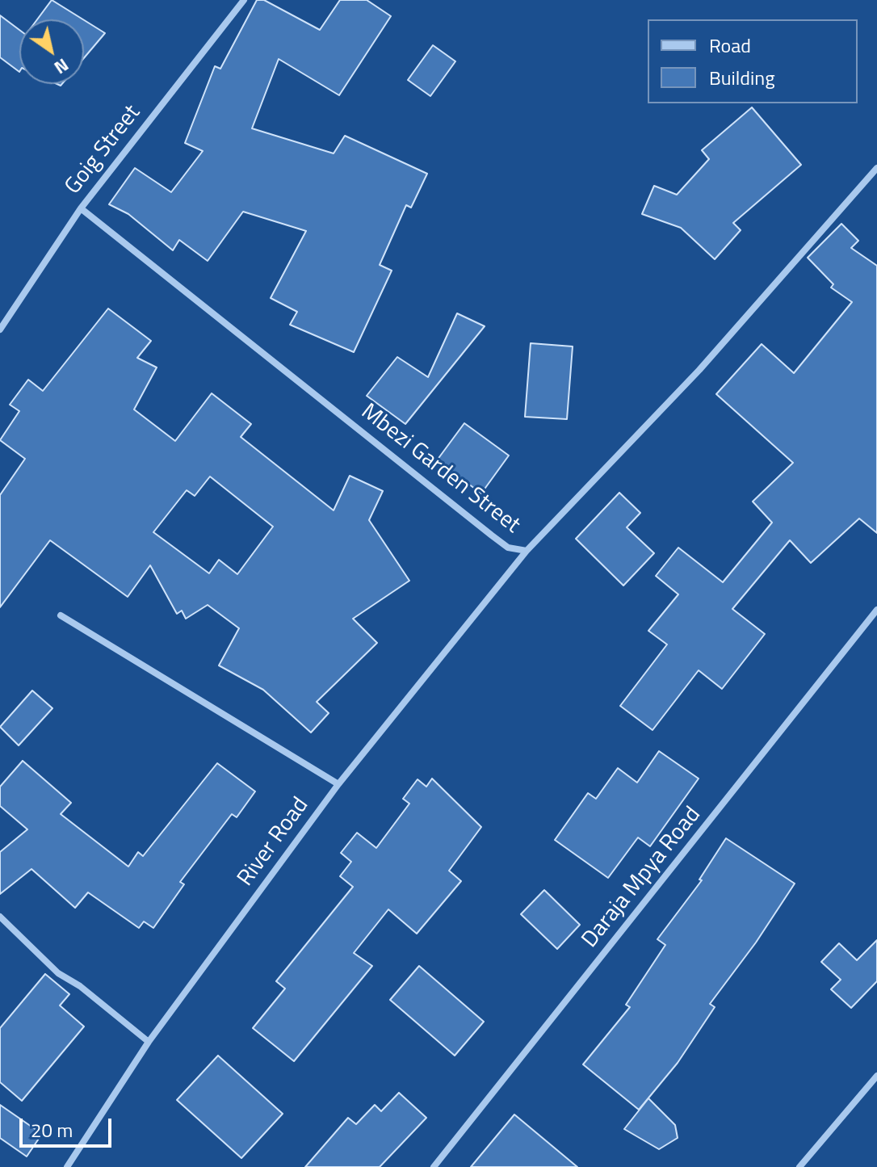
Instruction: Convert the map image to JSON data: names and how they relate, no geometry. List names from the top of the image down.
{
  "streets": {
    "street": [
      "Goig Street",
      "Mbezi Garden Street",
      "River Road",
      "Daraja Mpya Road"
    ]
  },
  "crossings": [
    ["Goig Street", "Mbezi Garden Street"],
    ["Mbezi Garden Street", "River Road"]
  ],
  "legend": ["Road", "Building"],
  "scale_bar": "20 m",
  "north": "bottom right"
}
